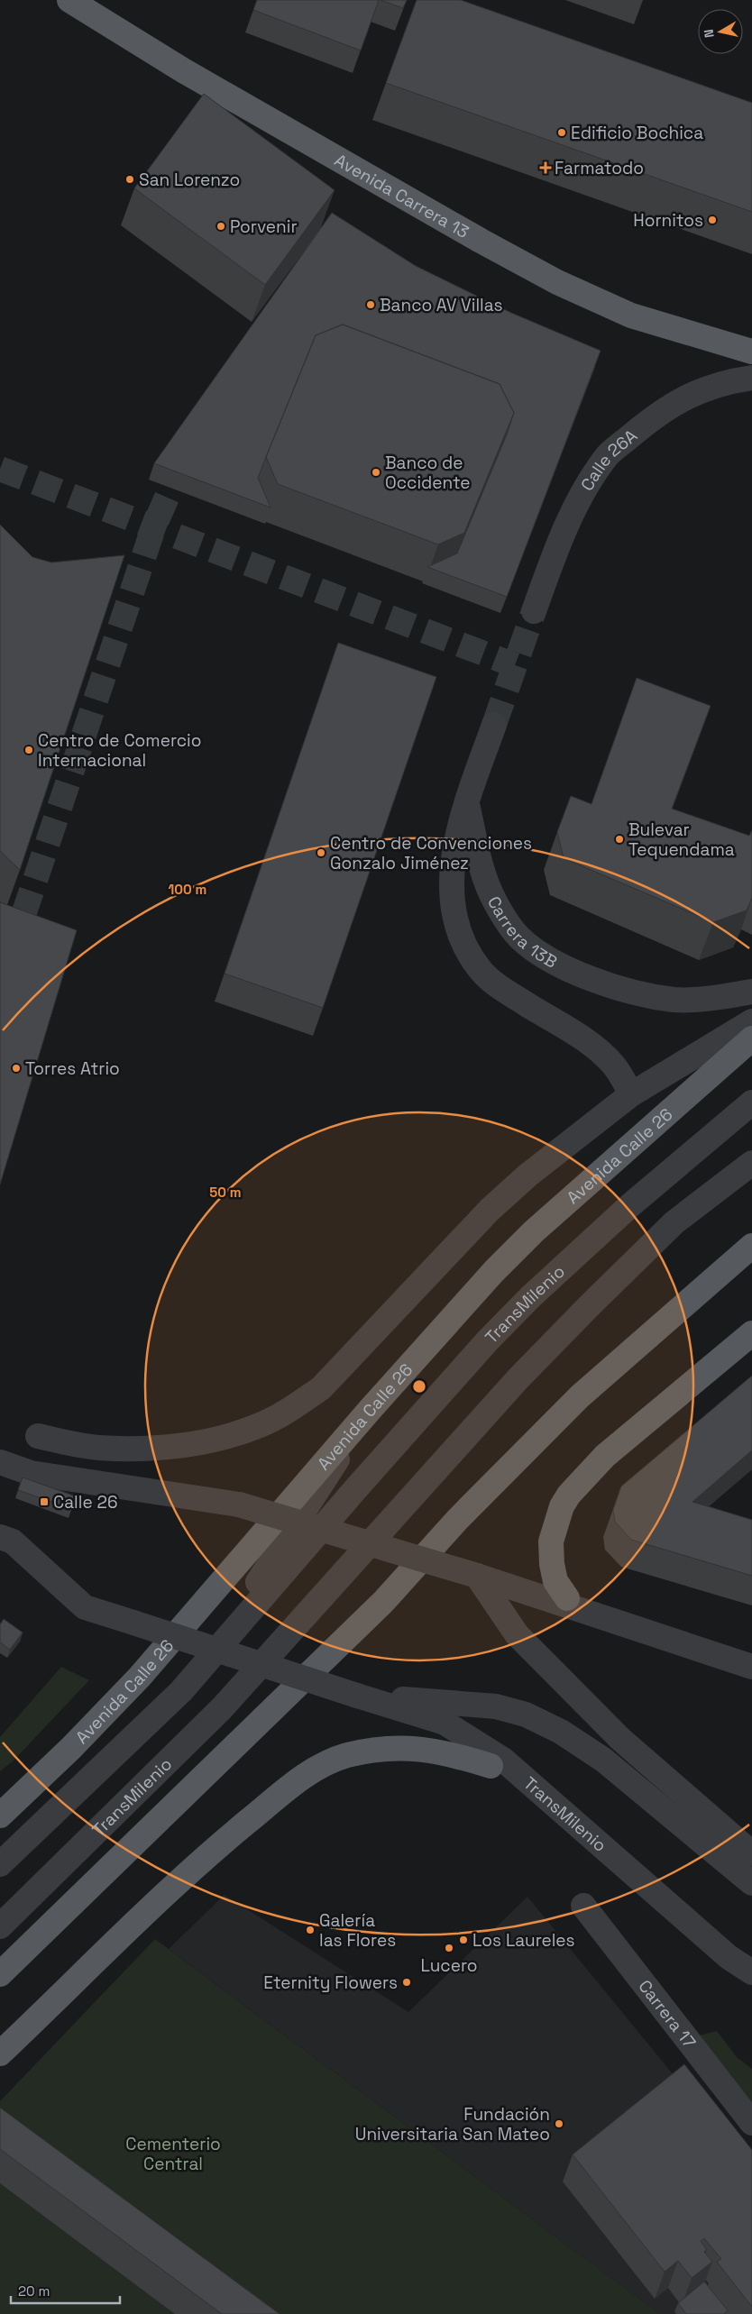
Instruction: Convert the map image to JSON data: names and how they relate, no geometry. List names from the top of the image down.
{
  "streets": {
    "main road": ["Avenida Carrera 13", "Avenida Calle 26"],
    "street": [
      "Calle 26A",
      "Carrera 13B",
      "TransMilenio",
      "Carrera 17"
    ]
  },
  "crossings": [
    ["Avenida Calle 26", "TransMilenio"]
  ],
  "parks": ["Cementerio Central"],
  "places": {
    "other": [
      "Edificio Bochica",
      "San Lorenzo",
      "Hornitos",
      "Porvenir",
      "Banco AV Villas",
      "Banco de Occidente",
      "Centro de Comercio Internacional",
      "Bulevar Tequendama",
      "Centro de Convenciones Gonzalo Jiménez",
      "Torres Atrio",
      "Galería las Flores",
      "Los Laureles",
      "Lucero",
      "Eternity Flowers",
      "Fundación Universitaria San Mateo"
    ],
    "health": ["Farmatodo"],
    "transit": ["Calle 26"]
  },
  "scale_bar": "20 m",
  "north": "left",
  "rings": ["100 m", "50 m"]
}
